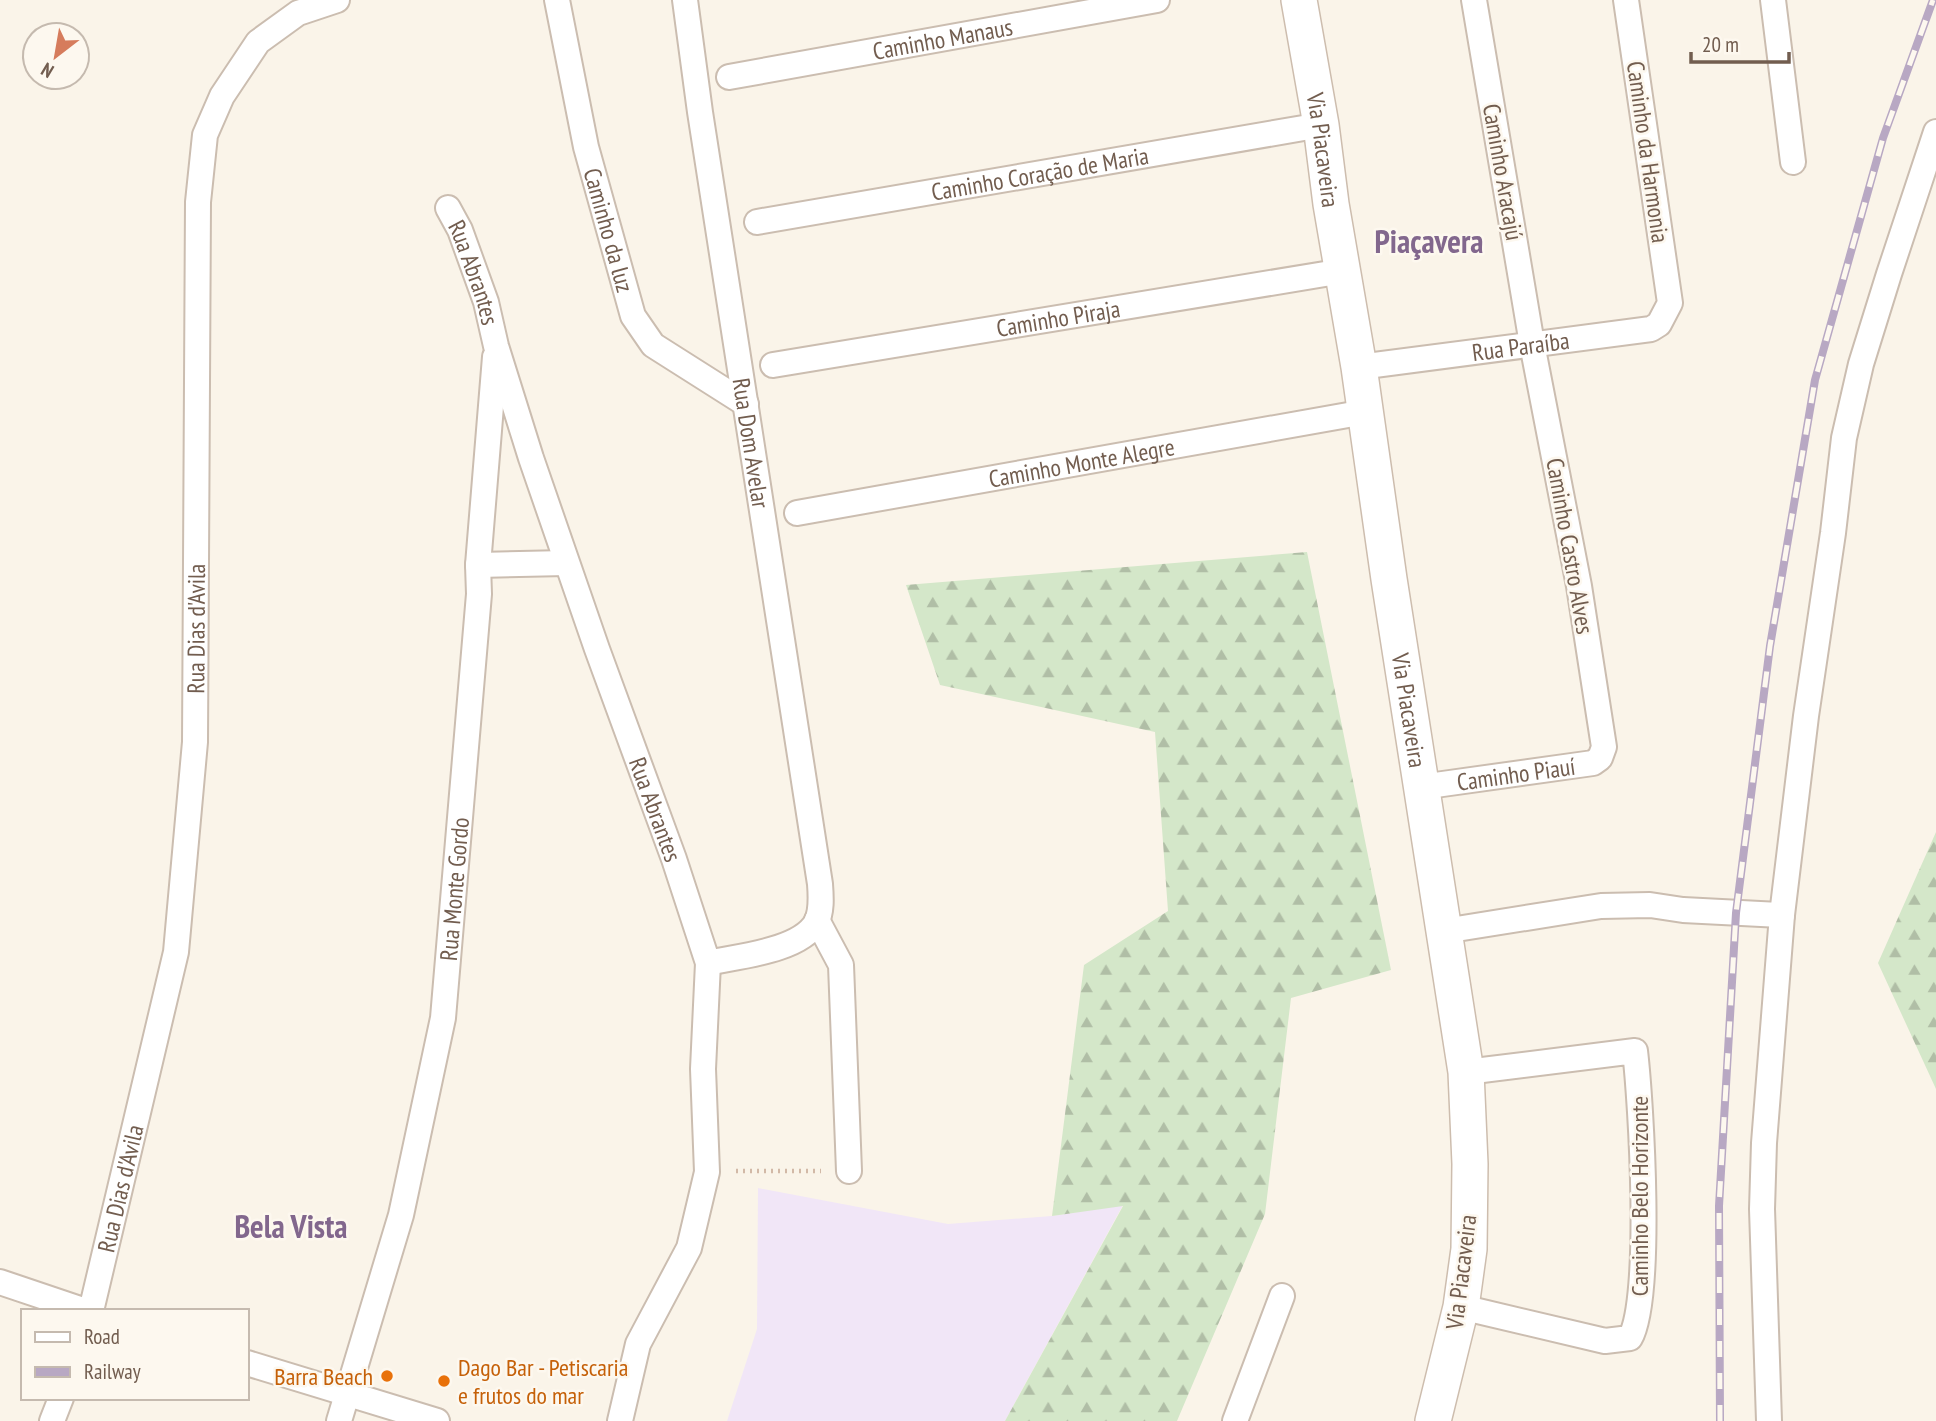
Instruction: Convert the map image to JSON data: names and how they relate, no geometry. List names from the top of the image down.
{
  "streets": {
    "street": [
      "Caminho Manaus",
      "Via Piacaveira",
      "Caminho da Harmonia",
      "Caminho Aracajú",
      "Caminho Coração de Maria",
      "Caminho da luz",
      "Rua Abrantes",
      "Caminho Piraja",
      "Rua Paraíba",
      "Rua Dom Avelar",
      "Caminho Monte Alegre",
      "Caminho Castro Alves",
      "Rua Dias d'Avila",
      "Caminho Piauí",
      "Rua Monte Gordo",
      "Caminho Belo Horizonte"
    ]
  },
  "crossings": [
    ["Via Piacaveira", "Caminho Coração de Maria"],
    ["Via Piacaveira", "Caminho Piraja"],
    ["Via Piacaveira", "Rua Paraíba"],
    ["Via Piacaveira", "Caminho Monte Alegre"],
    ["Via Piacaveira", "Caminho Piauí"],
    ["Via Piacaveira", "Caminho Belo Horizonte"],
    ["Caminho da Harmonia", "Rua Paraíba"],
    ["Caminho Aracajú", "Rua Paraíba"],
    ["Caminho Aracajú", "Caminho Castro Alves"],
    ["Caminho da luz", "Rua Dom Avelar"],
    ["Rua Abrantes", "Rua Monte Gordo"],
    ["Rua Paraíba", "Caminho Castro Alves"],
    ["Caminho Castro Alves", "Caminho Piauí"]
  ],
  "districts": ["Piaçavera", "Bela Vista"],
  "places": ["Barra Beach", "Dago Bar - Petiscaria e frutos do mar"],
  "legend": ["Road", "Railway"],
  "scale_bar": "20 m",
  "north": "bottom left"
}
